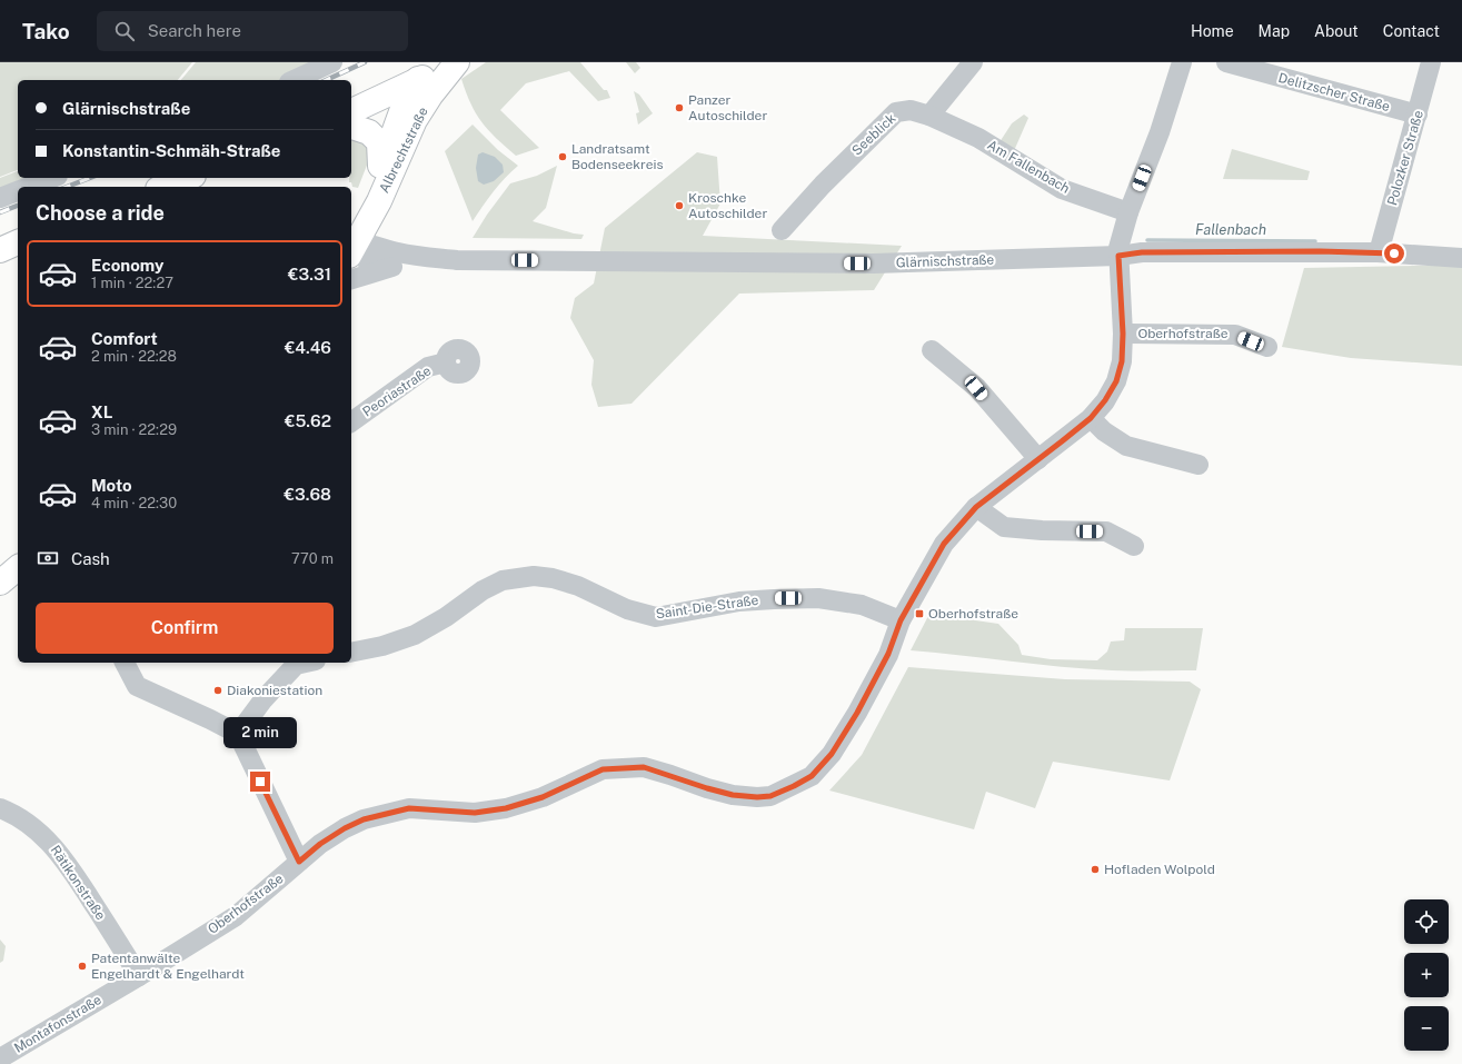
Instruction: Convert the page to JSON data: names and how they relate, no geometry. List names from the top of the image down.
{
  "streets": {
    "main road": ["Albrechtstraße"],
    "street": [
      "Delitzscher Straße",
      "Seeblick",
      "Polozker Straße",
      "Am Fallenbach",
      "Glärnischstraße",
      "Oberhofstraße",
      "Peoriastraße",
      "Saint-Die-Straße",
      "Rätikonstraße",
      "Montafonstraße"
    ]
  },
  "crossings": [
    ["Delitzscher Straße", "Polozker Straße"],
    ["Seeblick", "Am Fallenbach"],
    ["Albrechtstraße", "Glärnischstraße"],
    ["Polozker Straße", "Glärnischstraße"],
    ["Am Fallenbach", "Oberhofstraße"],
    ["Glärnischstraße", "Oberhofstraße"],
    ["Oberhofstraße", "Saint-Die-Straße"],
    ["Oberhofstraße", "Rätikonstraße"],
    ["Oberhofstraße", "Montafonstraße"],
    ["Rätikonstraße", "Montafonstraße"]
  ],
  "water": ["Fallenbach"],
  "places": {
    "other": [
      "Panzer Autoschilder",
      "Landratsamt Bodenseekreis",
      "Kroschke Autoschilder",
      "Diakoniestation",
      "Hofladen Wolpold",
      "Patentanwälte Engelhardt & Engelhardt"
    ],
    "transit": ["Oberhofstraße"]
  },
  "page": {
    "header": "Tako",
    "search": "Search here",
    "nav": [
      "Home",
      "Map",
      "About",
      "Contact"
    ],
    "banner": ["Glärnischstraße", "Konstantin-Schmäh-Straße"],
    "heading": "Choose a ride",
    "list": [
      {
        "name": "Economy",
        "note": "1 min · 22:27",
        "value": "€3.31"
      },
      {
        "name": "Comfort",
        "note": "2 min · 22:28",
        "value": "€4.46"
      },
      {
        "name": "XL",
        "note": "3 min · 22:29",
        "value": "€5.62"
      },
      {
        "name": "Moto",
        "note": "4 min · 22:30",
        "value": "€3.68"
      }
    ],
    "pay": ["Cash", "770 m"],
    "buttons": "Confirm",
    "bubble": "2 min",
    "map_buttons": ["+", "−"]
  }
}
